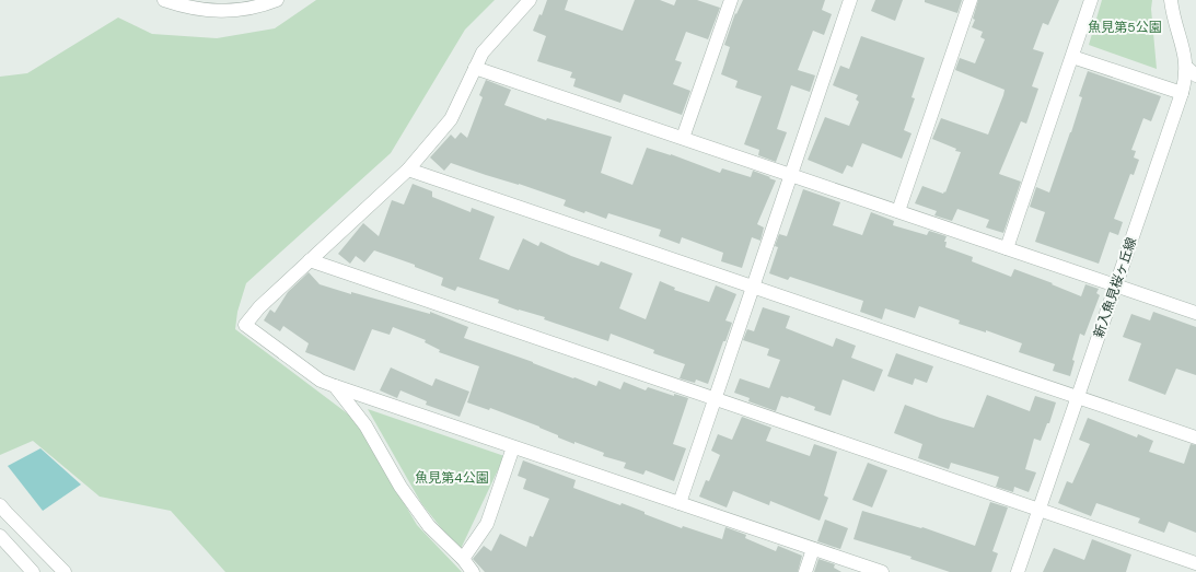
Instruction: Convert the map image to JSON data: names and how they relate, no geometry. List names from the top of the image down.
{
  "streets": {
    "street": ["新入魚見桜ヶ丘線"]
  },
  "parks": ["魚見第5公園", "魚見第4公園"]
}
